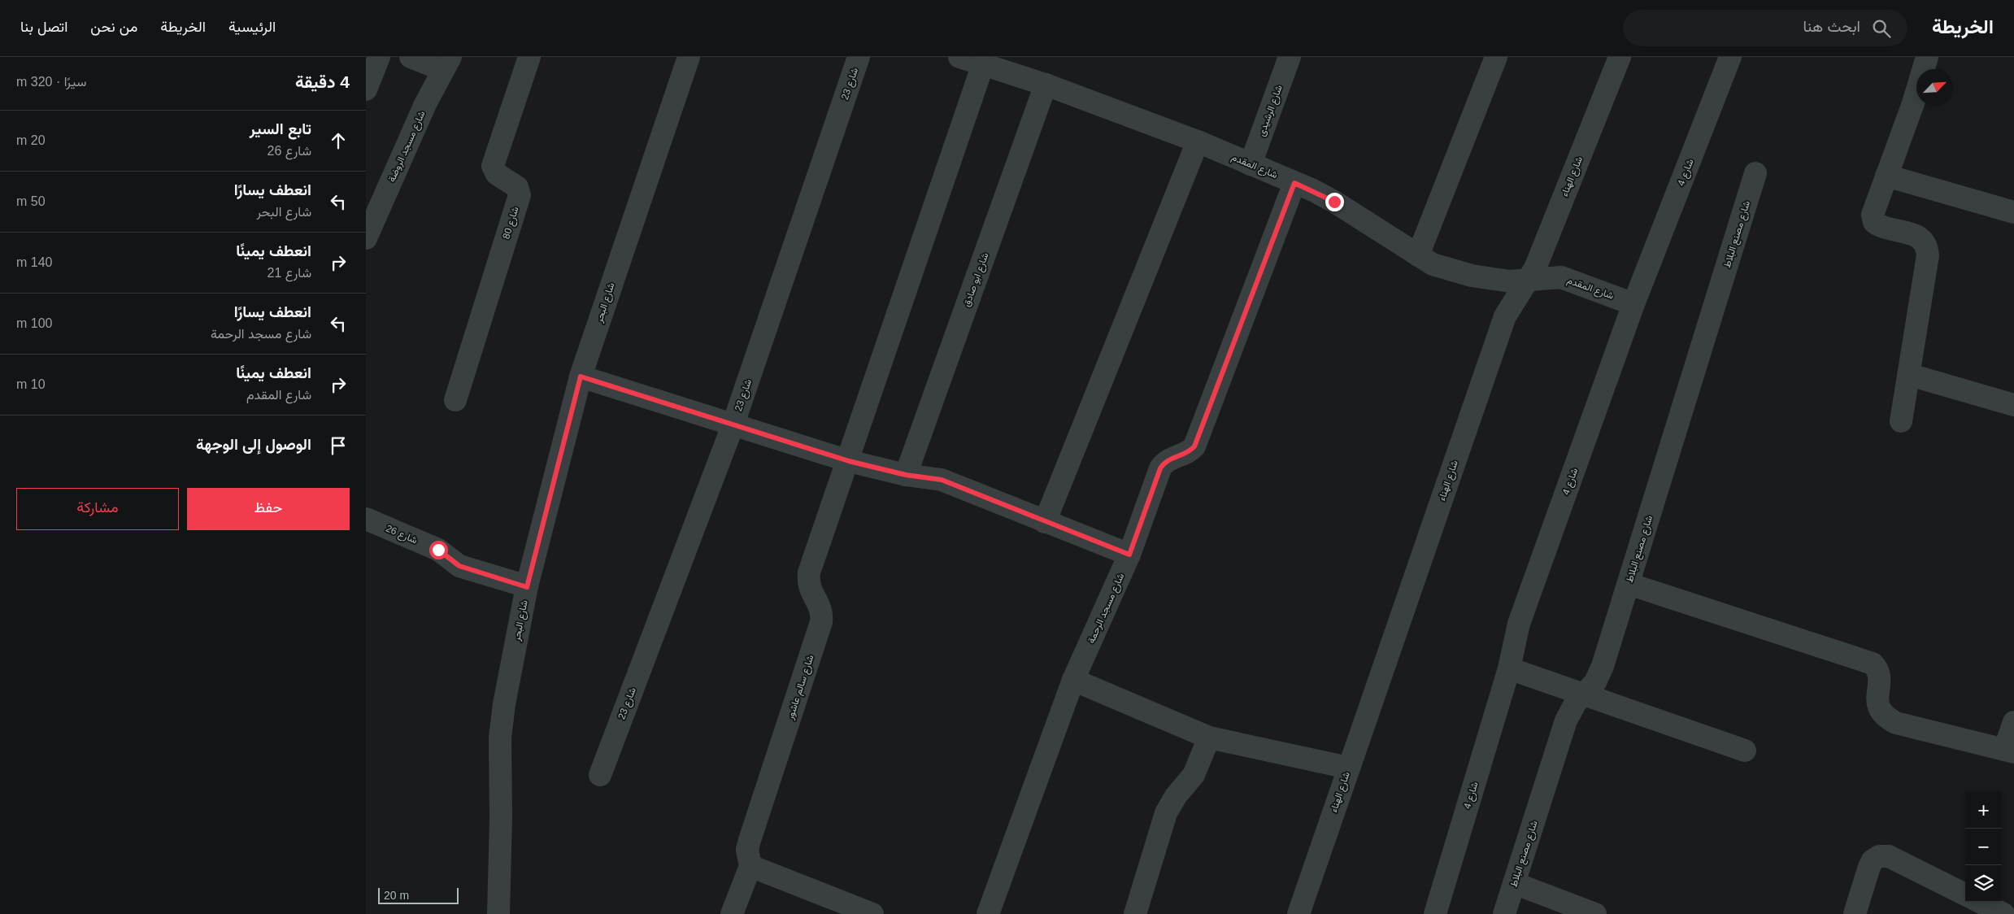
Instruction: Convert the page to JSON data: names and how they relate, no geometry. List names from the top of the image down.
{
  "streets": {
    "street": [
      "شارع 23",
      "شارع الرشيدى",
      "شارع مسجد الروضة",
      "شارع المقدم",
      "شارع 4",
      "شارع الهناء",
      "شارع 80",
      "شارع مصنع البلاط",
      "شارع ابو صادق",
      "شارع البحر",
      "شارع 26",
      "شارع مسجد الرحمة",
      "شارع سالم عاشور"
    ]
  },
  "crossings": [
    ["شارع الرشيدى", "شارع المقدم"],
    ["شارع المقدم", "شارع 4"],
    ["شارع المقدم", "شارع الهناء"],
    ["شارع المقدم", "شارع ابو صادق"],
    ["شارع المقدم", "شارع مسجد الرحمة"],
    ["شارع المقدم", "شارع سالم عاشور"],
    ["شارع البحر", "شارع 26"]
  ],
  "scale_bar": "20 m",
  "north": "top right",
  "page": {
    "header": "الخريطة",
    "search": "ابحث هنا",
    "nav": [
      "الرئيسية",
      "الخريطة",
      "من نحن",
      "اتصل بنا"
    ],
    "heading": ["4 دقيقة", "سيرًا · 320 m"],
    "list": [
      ["تابع السير", "شارع 26", "20 m"],
      ["انعطف يسارًا", "شارع البحر", "50 m"],
      ["انعطف يمينًا", "شارع 21", "140 m"],
      ["انعطف يسارًا", "شارع مسجد الرحمة", "100 m"],
      ["انعطف يمينًا", "شارع المقدم", "10 m"],
      "الوصول إلى الوجهة"
    ],
    "buttons": ["حفظ", "مشاركة"],
    "map_buttons": ["+", "−"],
    "scale": "20 m"
  }
}
